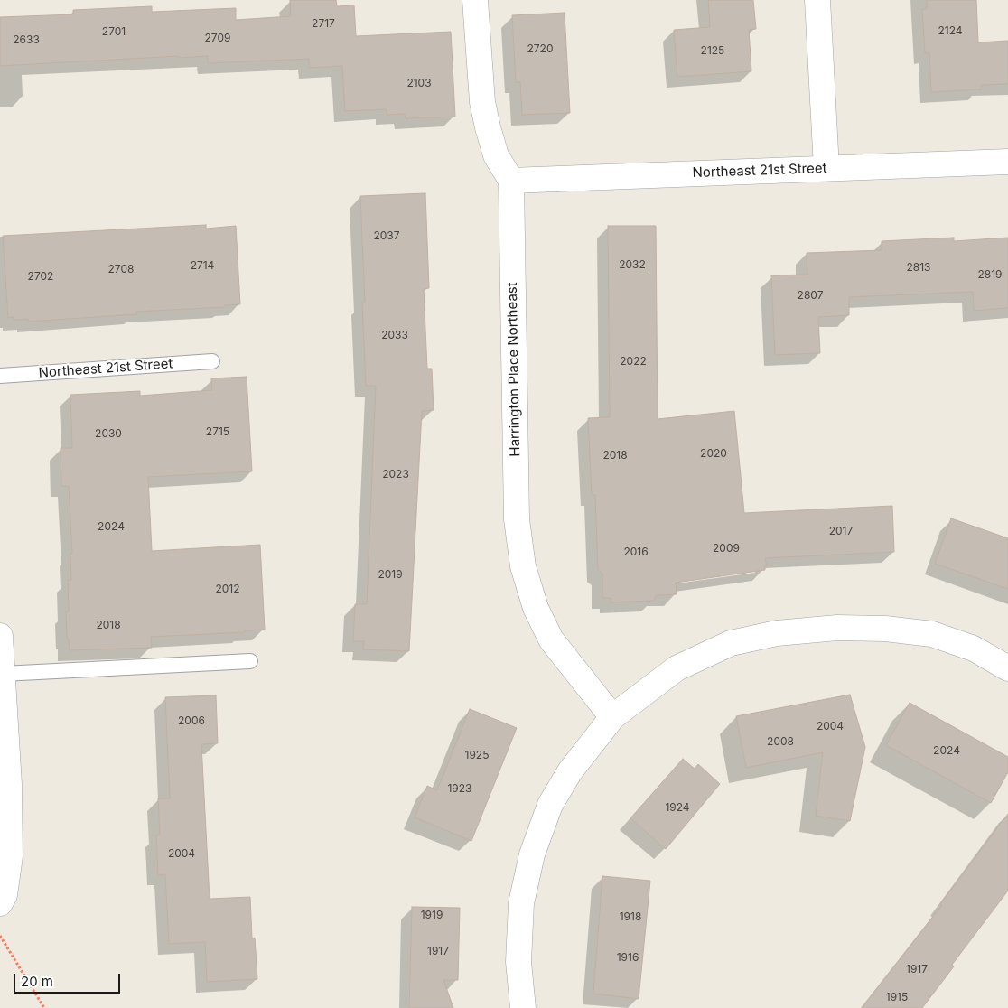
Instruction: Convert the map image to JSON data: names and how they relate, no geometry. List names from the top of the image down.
{
  "streets": {
    "street": ["Northeast 21st Street", "Harrington Place Northeast"]
  },
  "crossings": [
    ["Northeast 21st Street", "Harrington Place Northeast"]
  ],
  "house_numbers": [
    "2717",
    "2124",
    "2701",
    "2709",
    "2633",
    "2720",
    "2125",
    "2103",
    "2037",
    "2032",
    "2714",
    "2813",
    "2708",
    "2819",
    "2702",
    "2807",
    "2033",
    "2022",
    "2715",
    "2030",
    "2020",
    "2018",
    "2023",
    "2024",
    "2017",
    "2009",
    "2016",
    "2019",
    "2012",
    "2018",
    "2006",
    "2004",
    "2008",
    "2024",
    "1925",
    "1923",
    "1924",
    "2004",
    "1919",
    "1918",
    "1917",
    "1916",
    "1917",
    "1915"
  ],
  "scale_bar": "20 m"
}
